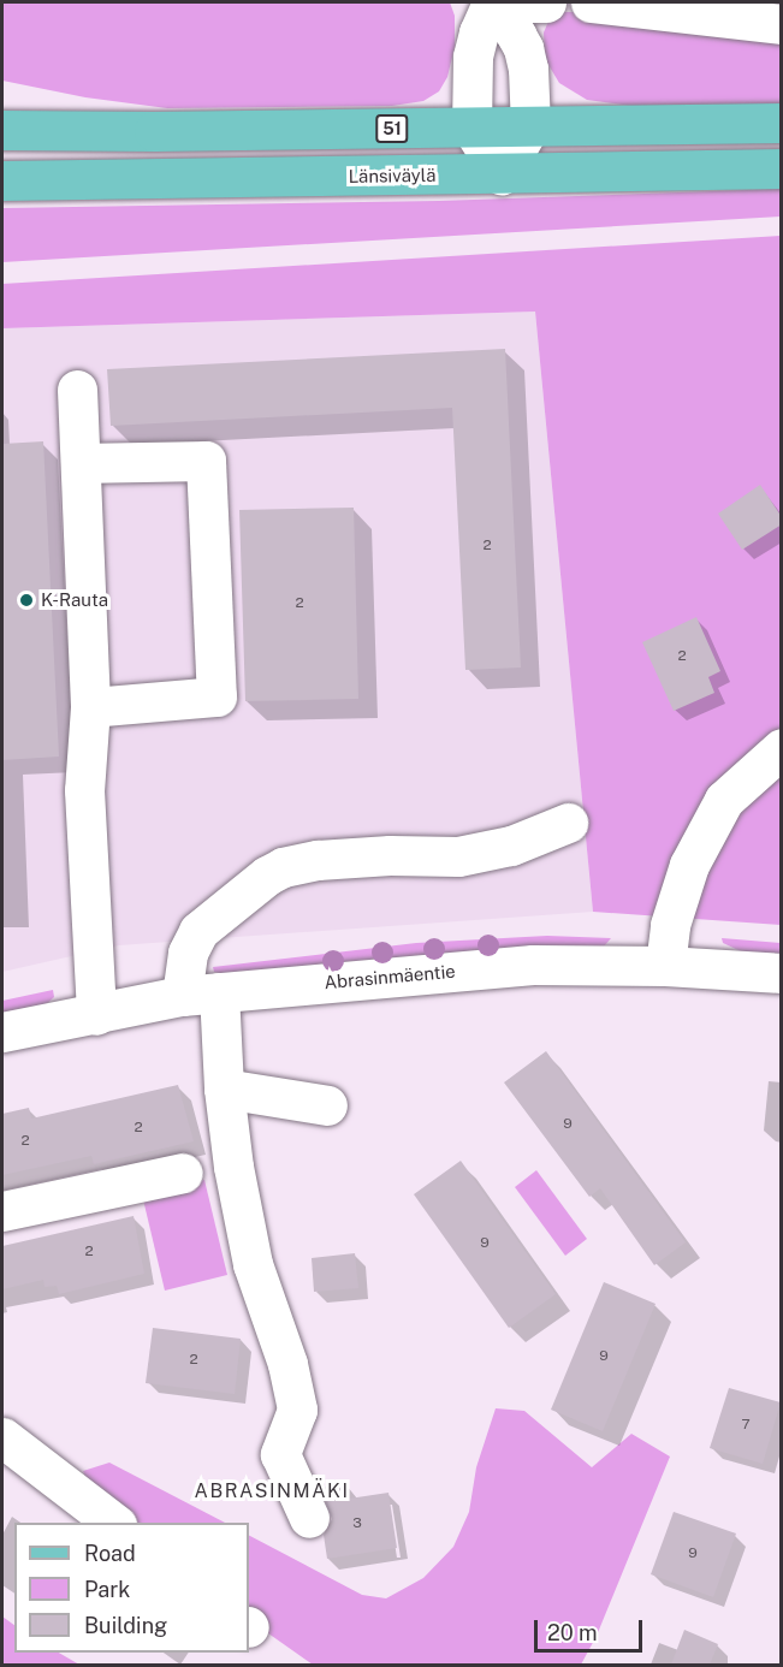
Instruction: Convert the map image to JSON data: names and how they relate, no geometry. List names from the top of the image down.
{
  "streets": {
    "main road": ["51", "Länsiväylä"],
    "street": ["Abrasinmäentie"]
  },
  "districts": ["ABRASINMÄKI"],
  "places": ["K-Rauta"],
  "house_numbers": [
    "2",
    "2",
    "2",
    "9",
    "2",
    "2",
    "9",
    "2",
    "9",
    "2",
    "7",
    "3",
    "9"
  ],
  "legend": ["Road", "Park", "Building"],
  "scale_bar": "20 m"
}
